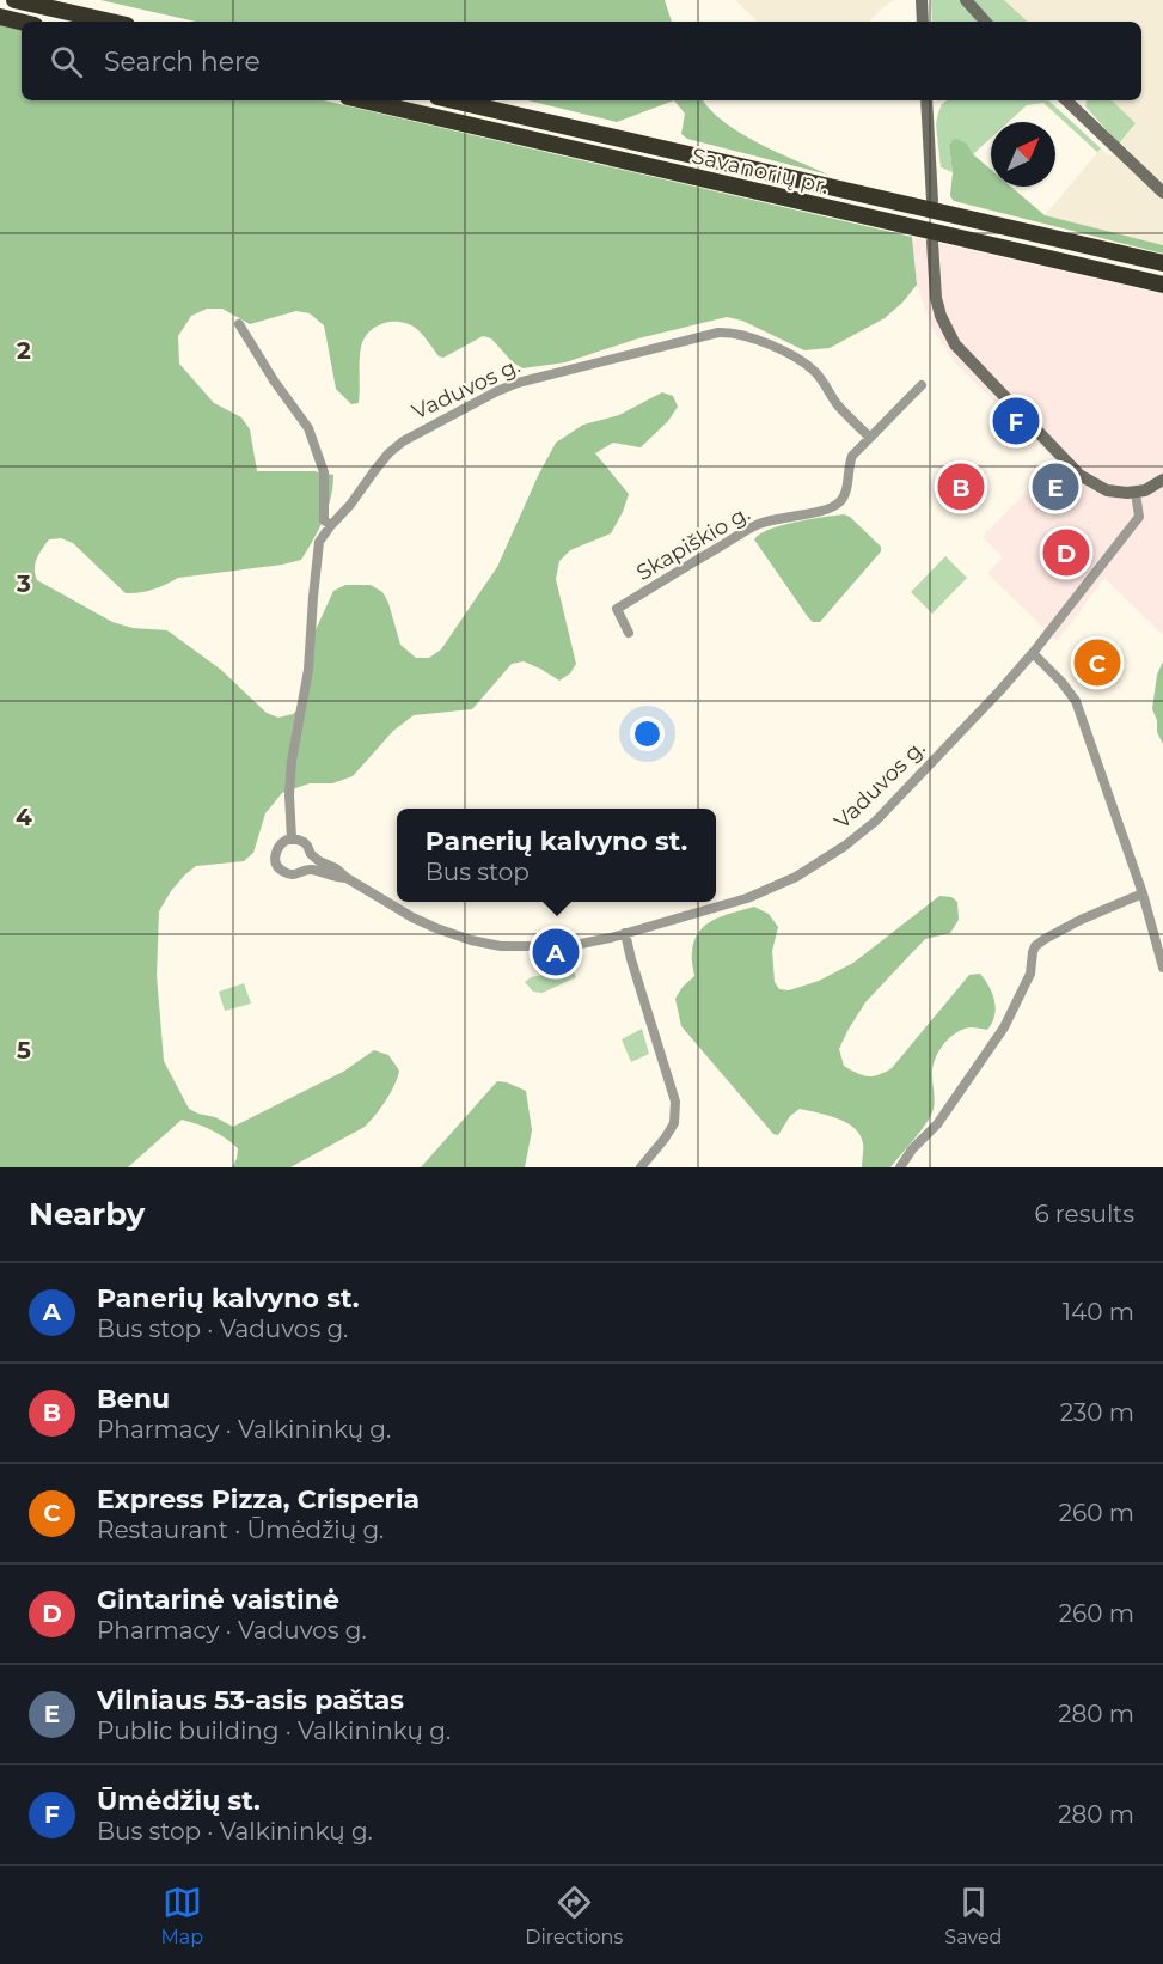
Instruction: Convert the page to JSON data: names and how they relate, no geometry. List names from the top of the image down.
{
  "streets": {
    "highway": ["Savanorių pr."],
    "street": ["Vaduvos g.", "Skapiškio g."]
  },
  "crossings": [
    ["Vaduvos g.", "Skapiškio g."]
  ],
  "north": "top right",
  "page": {
    "search": "Search here",
    "pins": [
      "F",
      "B",
      "E",
      "D",
      "C",
      "A"
    ],
    "popup": ["Panerių kalvyno st.", "Bus stop"],
    "heading": ["Nearby", "6 results"],
    "list": [
      {
        "mark": "A",
        "name": "Panerių kalvyno st.",
        "note": "Bus stop · Vaduvos g.",
        "value": "140 m"
      },
      {
        "mark": "B",
        "name": "Benu",
        "note": "Pharmacy · Valkininkų g.",
        "value": "230 m"
      },
      {
        "mark": "C",
        "name": "Express Pizza, Crisperia",
        "note": "Restaurant · Ūmėdžių g.",
        "value": "260 m"
      },
      {
        "mark": "D",
        "name": "Gintarinė vaistinė",
        "note": "Pharmacy · Vaduvos g.",
        "value": "260 m"
      },
      {
        "mark": "E",
        "name": "Vilniaus 53-asis paštas",
        "note": "Public building · Valkininkų g.",
        "value": "280 m"
      },
      {
        "mark": "F",
        "name": "Ūmėdžių st.",
        "note": "Bus stop · Valkininkų g.",
        "value": "280 m"
      }
    ],
    "nav": ["Map", "Directions", "Saved"]
  },
  "grid": {
    "rows": [
      "2",
      "3",
      "4",
      "5"
    ]
  }
}
